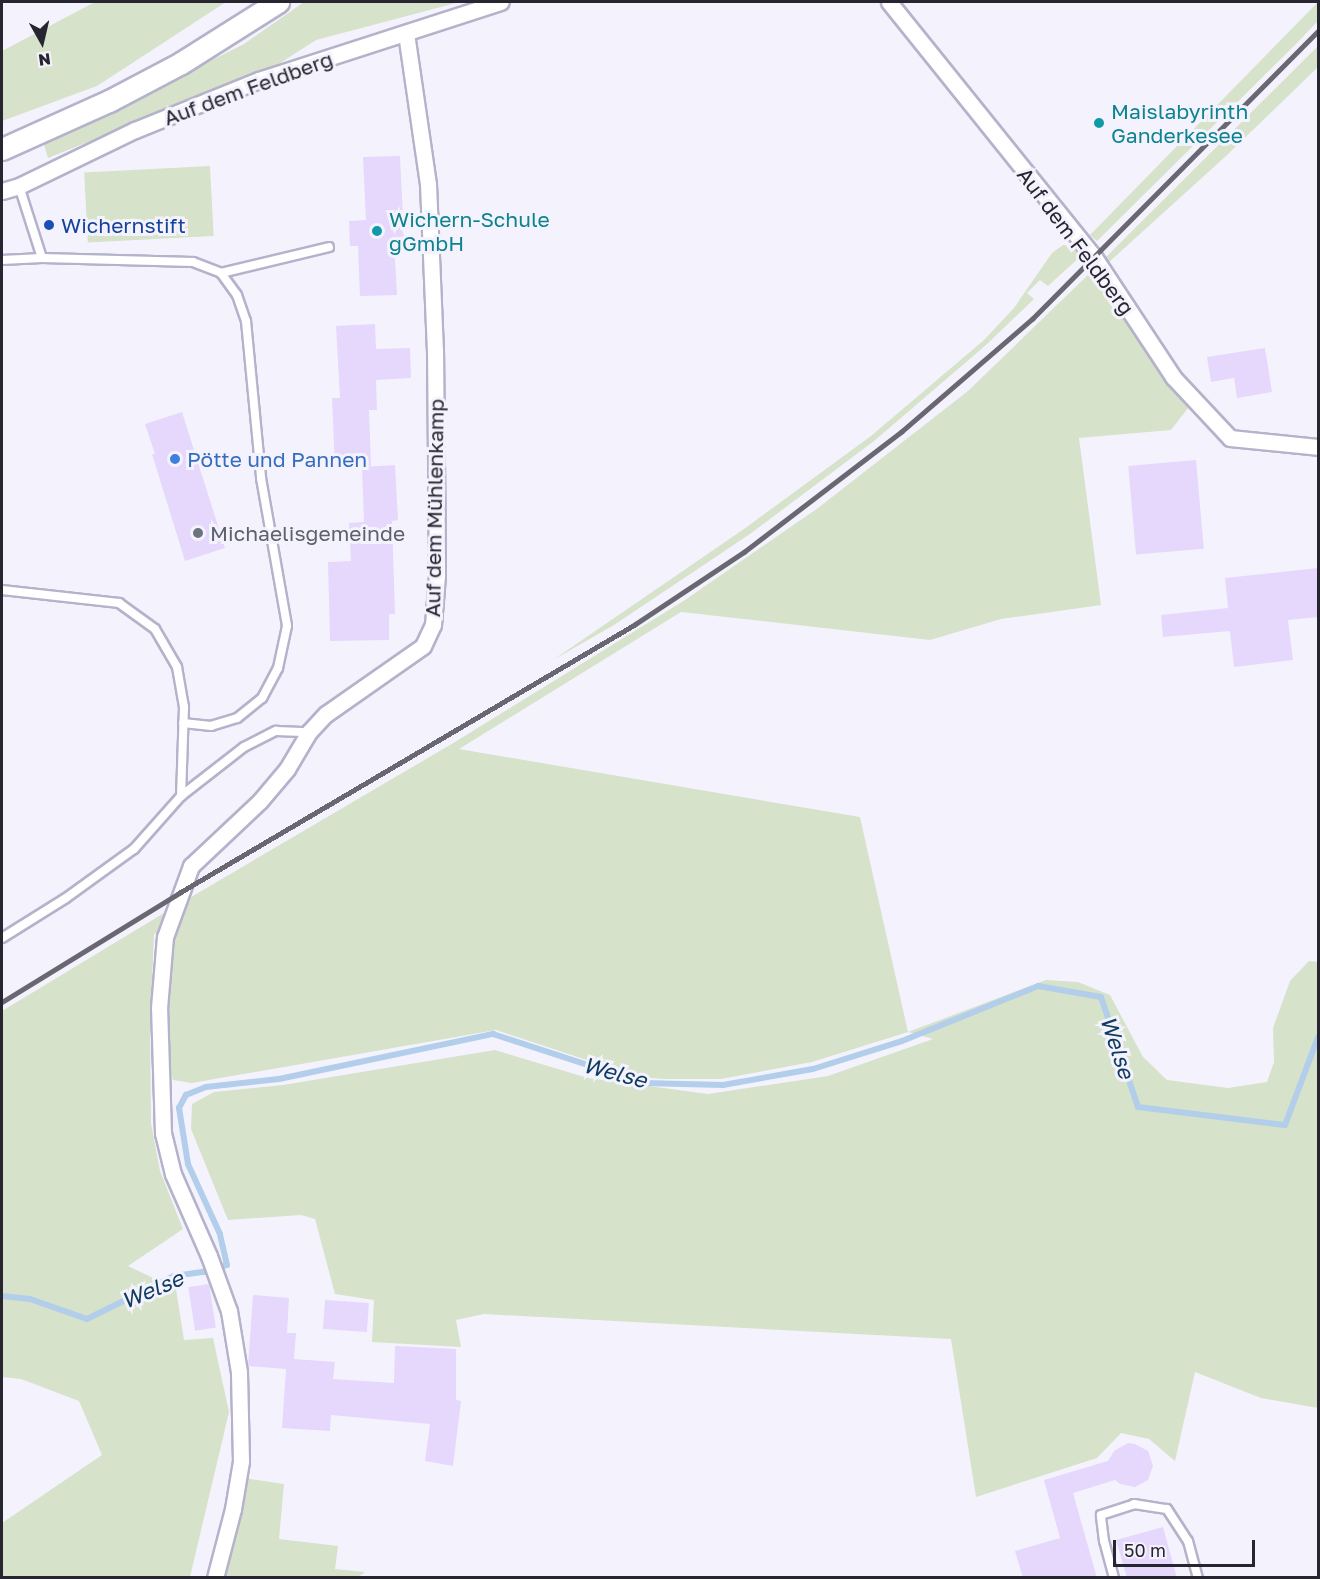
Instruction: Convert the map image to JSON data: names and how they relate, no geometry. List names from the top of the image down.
{
  "streets": {
    "street": ["Auf dem Feldberg", "Auf dem Mühlenkamp"]
  },
  "crossings": [
    ["Auf dem Feldberg", "Auf dem Mühlenkamp"]
  ],
  "water": ["Welse"],
  "places": [
    "Maislabyrinth Ganderkesee",
    "Wichernstift",
    "Wichern-Schule gGmbH",
    "Pötte und Pannen",
    "Michaelisgemeinde"
  ],
  "scale_bar": "50 m",
  "north": "bottom"
}
